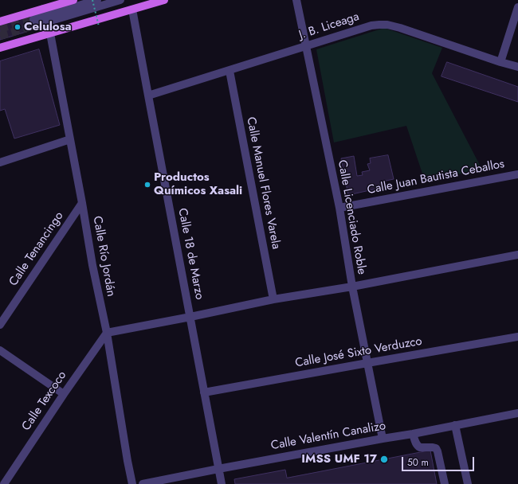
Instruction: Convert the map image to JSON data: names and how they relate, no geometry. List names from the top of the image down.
{
  "streets": {
    "street": [
      "J. B. Liceaga",
      "Calle Juan Bautista Ceballos",
      "Calle Manuel Flores Varela",
      "Calle Licenciado Roble",
      "Calle Tenancingo",
      "Calle 18 de Marzo",
      "Calle Río Jordán",
      "Calle José Sixto Verduzco",
      "Calle Texcoco",
      "Calle Valentín Canalizo"
    ]
  },
  "crossings": [
    ["J. B. Liceaga", "Calle Manuel Flores Varela"],
    ["J. B. Liceaga", "Calle Licenciado Roble"],
    ["J. B. Liceaga", "Calle 18 de Marzo"],
    ["Calle Juan Bautista Ceballos", "Calle Licenciado Roble"],
    ["Calle Licenciado Roble", "Calle José Sixto Verduzco"],
    ["Calle Licenciado Roble", "Calle Valentín Canalizo"],
    ["Calle Tenancingo", "Calle Río Jordán"],
    ["Calle 18 de Marzo", "Calle José Sixto Verduzco"],
    ["Calle 18 de Marzo", "Calle Valentín Canalizo"],
    ["Calle Río Jordán", "Calle Texcoco"]
  ],
  "places": ["Celulosa", "Productos Químicos Xasali", "IMSS UMF 17"],
  "scale_bar": "50 m"
}
